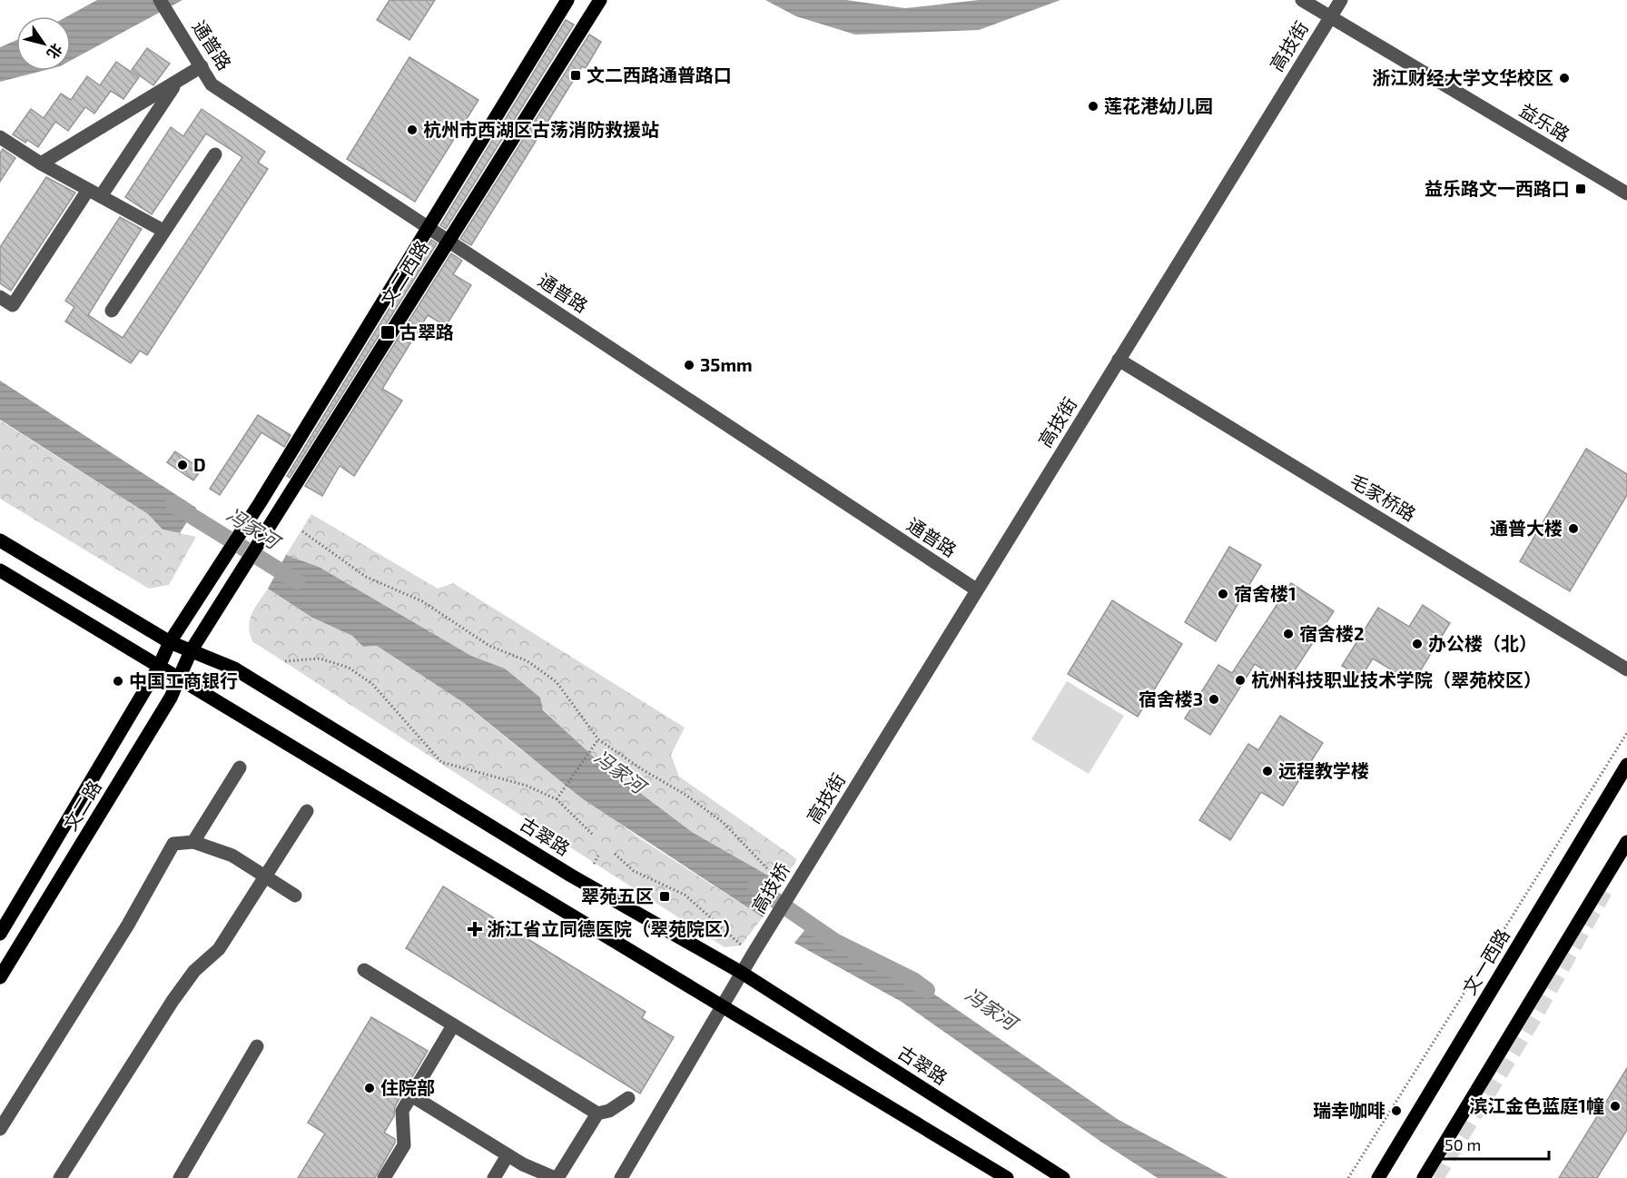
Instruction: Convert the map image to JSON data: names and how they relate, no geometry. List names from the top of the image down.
{
  "streets": {
    "main road": [
      "文二西路",
      "文二路",
      "古翠路",
      "文一西路"
    ],
    "street": [
      "通普路",
      "高技街",
      "益乐路",
      "毛家桥路",
      "高技桥"
    ]
  },
  "crossings": [
    ["通普路", "高技街"],
    ["通普路", "文二西路"],
    ["高技街", "益乐路"],
    ["高技街", "毛家桥路"],
    ["高技街", "高技桥"],
    ["文二西路", "文二路"],
    ["文二西路", "古翠路"],
    ["文二路", "古翠路"],
    ["古翠路", "高技桥"]
  ],
  "water": ["冯家河"],
  "places": {
    "transit": [
      "文二西路通普路口",
      "益乐路文一西路口",
      "古翠路",
      "翠苑五区"
    ],
    "other": [
      "浙江财经大学文华校区",
      "莲花港幼儿园",
      "杭州市西湖区古荡消防救援站",
      "35mm",
      "D",
      "通普大楼",
      "宿舍楼1",
      "宿舍楼2",
      "办公楼（北）",
      "杭州科技职业技术学院（翠苑校区）",
      "中国工商银行",
      "宿舍楼3",
      "远程教学楼",
      "住院部",
      "滨江金色蓝庭1幢",
      "瑞幸咖啡"
    ],
    "health": ["浙江省立同德医院（翠苑院区）"]
  },
  "scale_bar": "50 m",
  "north": "bottom right"
}
